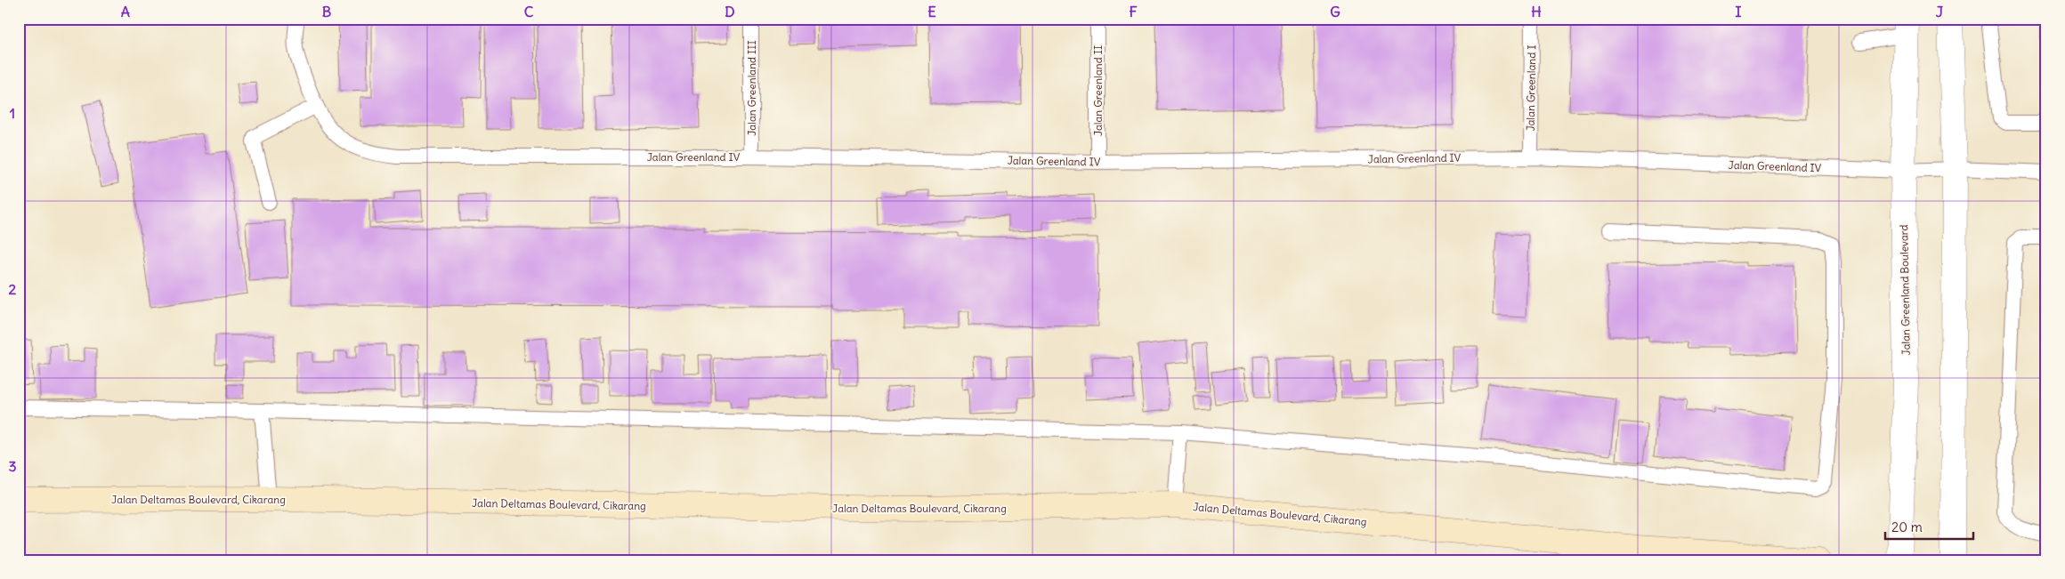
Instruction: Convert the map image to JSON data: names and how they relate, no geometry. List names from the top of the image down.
{
  "streets": {
    "street": ["Jalan Greenland Boulevard", "Jalan Deltamas Boulevard, Cikarang"],
    "lane": [
      "Jalan Greenland III",
      "Jalan Greenland I",
      "Jalan Greenland II",
      "Jalan Greenland IV"
    ]
  },
  "crossings": [
    ["Jalan Greenland III", "Jalan Greenland IV"],
    ["Jalan Greenland I", "Jalan Greenland IV"],
    ["Jalan Greenland II", "Jalan Greenland IV"],
    ["Jalan Greenland IV", "Jalan Greenland Boulevard"]
  ],
  "scale_bar": "20 m",
  "grid": {
    "columns": [
      "A",
      "B",
      "C",
      "D",
      "E",
      "F",
      "G",
      "H",
      "I",
      "J"
    ],
    "rows": ["1", "2", "3"]
  }
}
